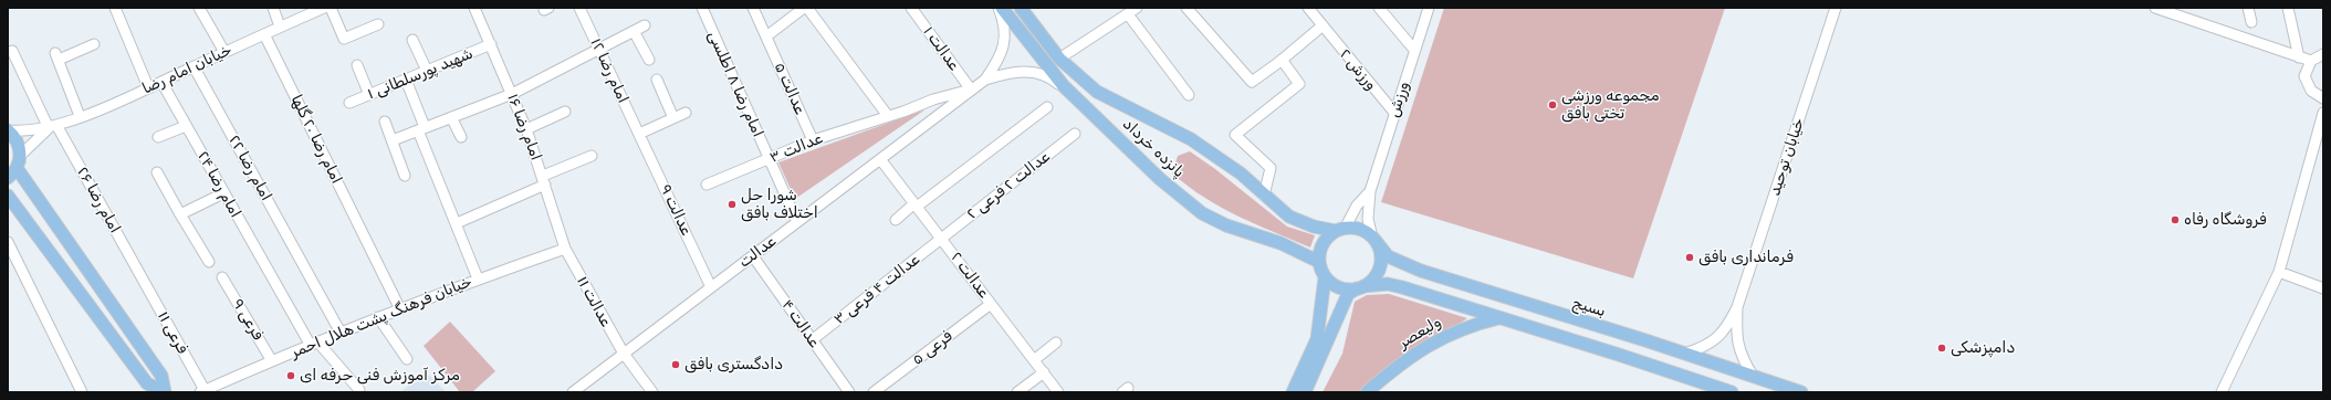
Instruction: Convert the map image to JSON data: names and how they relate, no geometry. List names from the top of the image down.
{
  "streets": {
    "main road": ["پانزده خرداد", "بسیج", "ولیعصر"],
    "street": [
      "عدالت ۱",
      "خیابان امام رضا",
      "ورزش ۲",
      "امام رضا ۱۲",
      "شهید پورسلطانی ۱",
      "امام رضا ۸ اطلسی",
      "عدالت ۵",
      "ورزش",
      "امام رضا ۱۶",
      "امام رضا ۲۰ گلها",
      "عدالت ۳",
      "خیابان توحید",
      "امام رضا ۲۲",
      "امام رضا ۲۴",
      "عدالت ۲ فرعی ۲",
      "امام رضا ۲۶",
      "عدالت ۹",
      "عدالت",
      "عدالت ۲",
      "عدالت ۴ فرعی ۳",
      "عدالت ۱۱",
      "خیابان فرهنگ پشت هلال احمر",
      "فرعی ۹",
      "عدالت ۴",
      "فرعی ۱۱",
      "فرعی ۵"
    ]
  },
  "crossings": [
    ["عدالت ۱", "عدالت ۳"],
    ["عدالت ۱", "عدالت"],
    ["خیابان امام رضا", "امام رضا ۲۰ گلها"],
    ["خیابان امام رضا", "امام رضا ۲۲"],
    ["خیابان امام رضا", "امام رضا ۲۴"],
    ["خیابان امام رضا", "امام رضا ۲۶"],
    ["ورزش ۲", "ورزش"],
    ["امام رضا ۱۲", "عدالت ۹"],
    ["شهید پورسلطانی ۱", "امام رضا ۱۶"],
    ["امام رضا ۸ اطلسی", "عدالت ۳"],
    ["امام رضا ۸ اطلسی", "عدالت"],
    ["عدالت ۵", "عدالت ۳"],
    ["ورزش", "پانزده خرداد"],
    ["ورزش", "بسیج"],
    ["امام رضا ۱۶", "عدالت ۱۱"],
    ["امام رضا ۱۶", "خیابان فرهنگ پشت هلال احمر"],
    ["امام رضا ۲۰ گلها", "خیابان فرهنگ پشت هلال احمر"],
    ["عدالت ۳", "عدالت"],
    ["پانزده خرداد", "عدالت"],
    ["پانزده خرداد", "بسیج"],
    ["امام رضا ۲۲", "خیابان فرهنگ پشت هلال احمر"],
    ["امام رضا ۲۴", "خیابان فرهنگ پشت هلال احمر"],
    ["عدالت ۲ فرعی ۲", "عدالت ۲"],
    ["عدالت ۲ فرعی ۲", "عدالت ۴ فرعی ۳"],
    ["امام رضا ۲۶", "فرعی ۱۱"],
    ["عدالت ۹", "عدالت"],
    ["عدالت", "عدالت ۲"],
    ["عدالت", "عدالت ۱۱"],
    ["عدالت", "عدالت ۴"],
    ["عدالت ۲", "عدالت ۴ فرعی ۳"],
    ["عدالت ۲", "فرعی ۵"],
    ["عدالت ۴ فرعی ۳", "عدالت ۴"],
    ["عدالت ۱۱", "خیابان فرهنگ پشت هلال احمر"],
    ["خیابان فرهنگ پشت هلال احمر", "فرعی ۹"],
    ["خیابان فرهنگ پشت هلال احمر", "فرعی ۱۱"]
  ],
  "places": [
    "مجموعه ورزشی تختی بافق",
    "شورا حل اختلاف بافق",
    "فروشگاه رفاه",
    "فرمانداری بافق",
    "دامپزشکی",
    "دادگستری بافق",
    "مرکز آموزش فنی حرفه ای"
  ]
}
